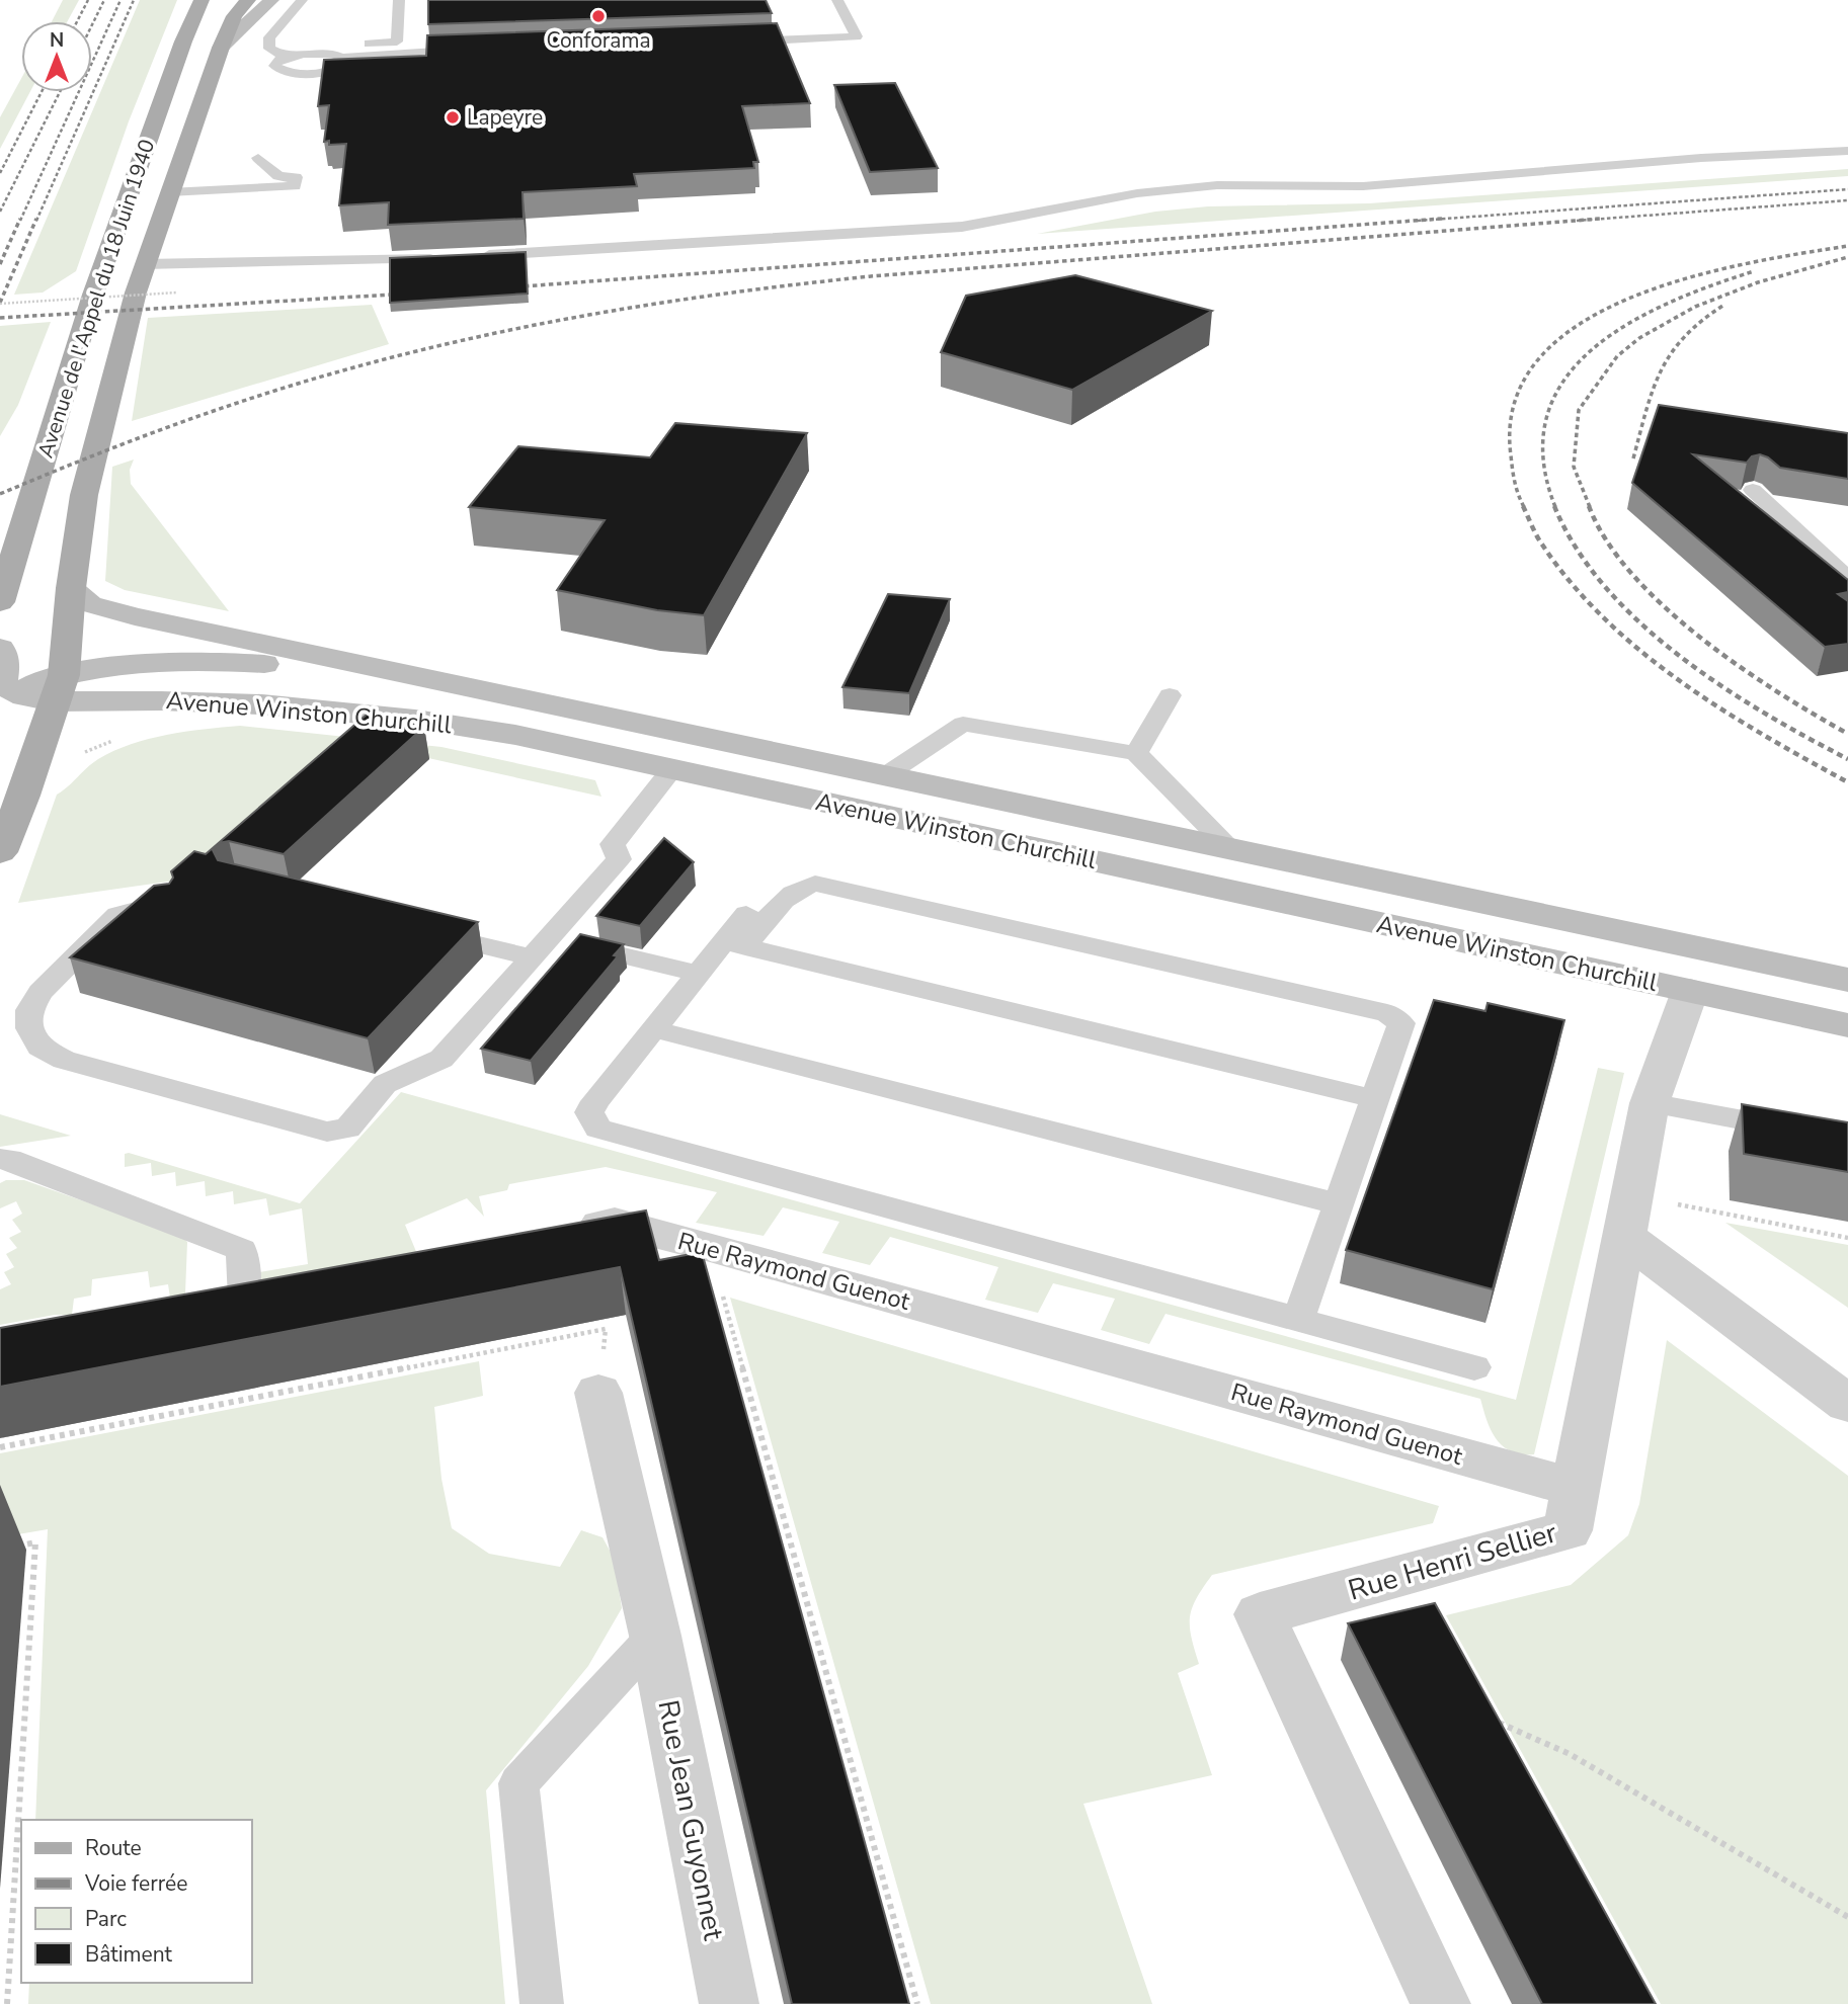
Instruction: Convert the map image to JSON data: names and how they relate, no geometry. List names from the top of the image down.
{
  "streets": {
    "main road": ["Avenue de l'Appel du 18 Juin 1940", "Avenue Winston Churchill"],
    "street": ["Rue Raymond Guenot", "Rue Henri Sellier", "Rue Jean Guyonnet"]
  },
  "crossings": [
    ["Avenue Winston Churchill", "Rue Henri Sellier"],
    ["Rue Raymond Guenot", "Rue Henri Sellier"]
  ],
  "places": ["Conforama", "Lapeyre"],
  "legend": [
    "Route",
    "Voie ferrée",
    "Parc",
    "Bâtiment"
  ],
  "north": "top"
}
